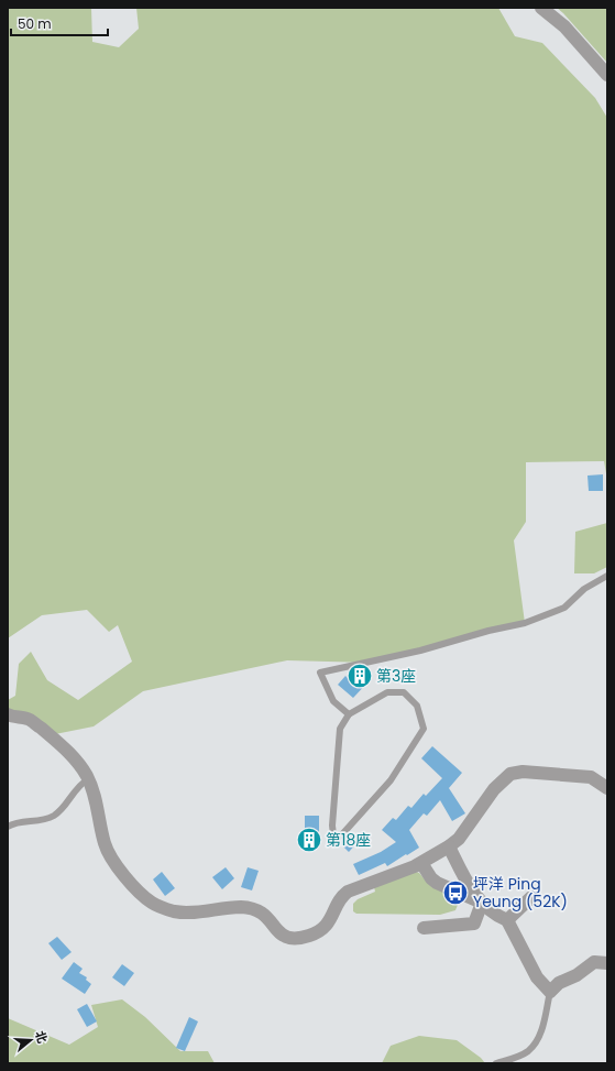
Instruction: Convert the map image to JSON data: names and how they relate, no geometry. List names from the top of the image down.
{
  "places": {
    "building": ["第3座", "第18座"],
    "bus stop": ["坪洋 Ping Yeung (52K)"]
  },
  "scale_bar": "50 m",
  "north": "right"
}
